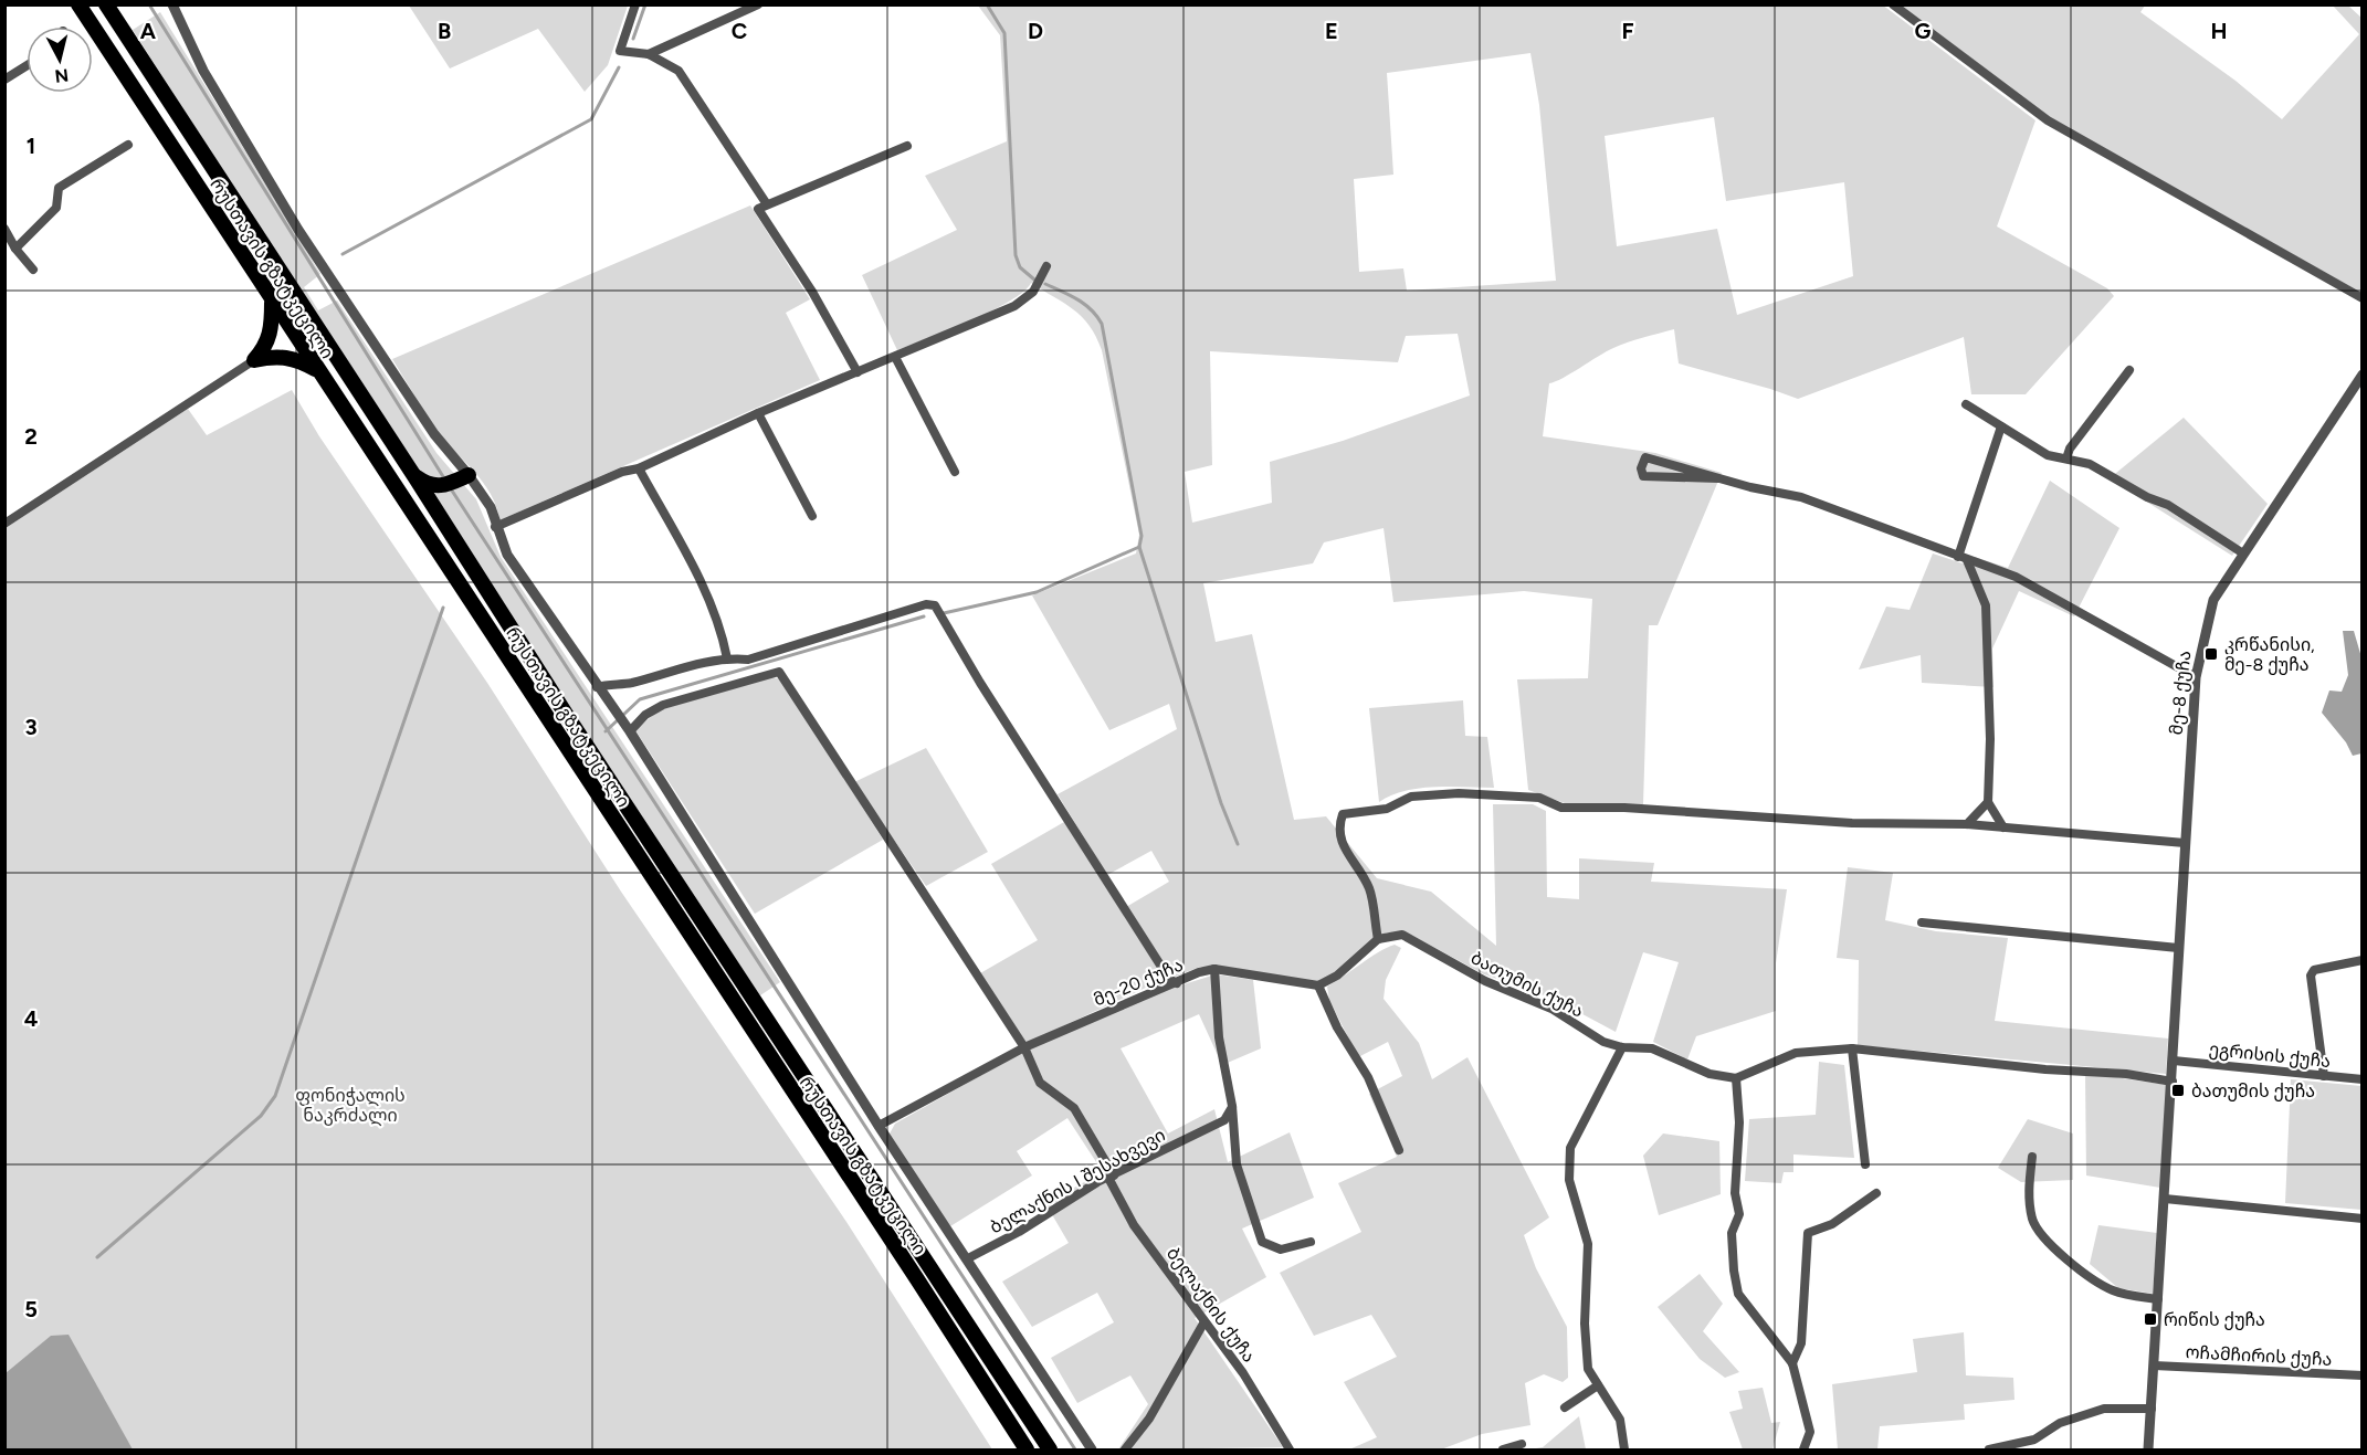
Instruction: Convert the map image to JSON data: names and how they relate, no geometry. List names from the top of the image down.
{
  "streets": {
    "highway": ["რუსთავის გზატკეცილი"],
    "street": [
      "მე-8 ქუჩა",
      "მე-20 ქუჩა",
      "ბათუმის ქუჩა",
      "ეგრისის ქუჩა",
      "ბელაქნის I შესახვევი",
      "ბელაქნის ქუჩა",
      "ოჩამჩირის ქუჩა"
    ]
  },
  "crossings": [
    ["მე-8 ქუჩა", "ეგრისის ქუჩა"],
    ["მე-8 ქუჩა", "ოჩამჩირის ქუჩა"],
    ["მე-20 ქუჩა", "ბელაქნის ქუჩა"],
    ["ბელაქნის I შესახვევი", "ბელაქნის ქუჩა"]
  ],
  "parks": ["ფონიჭალის ნაკრძალი"],
  "places": {
    "transit": ["კრწანისი, მე-8 ქუჩა", "ბათუმის ქუჩა", "რიწის ქუჩა"]
  },
  "north": "bottom",
  "grid": {
    "columns": [
      "A",
      "B",
      "C",
      "D",
      "E",
      "F",
      "G",
      "H"
    ],
    "rows": [
      "1",
      "2",
      "3",
      "4",
      "5"
    ]
  }
}
